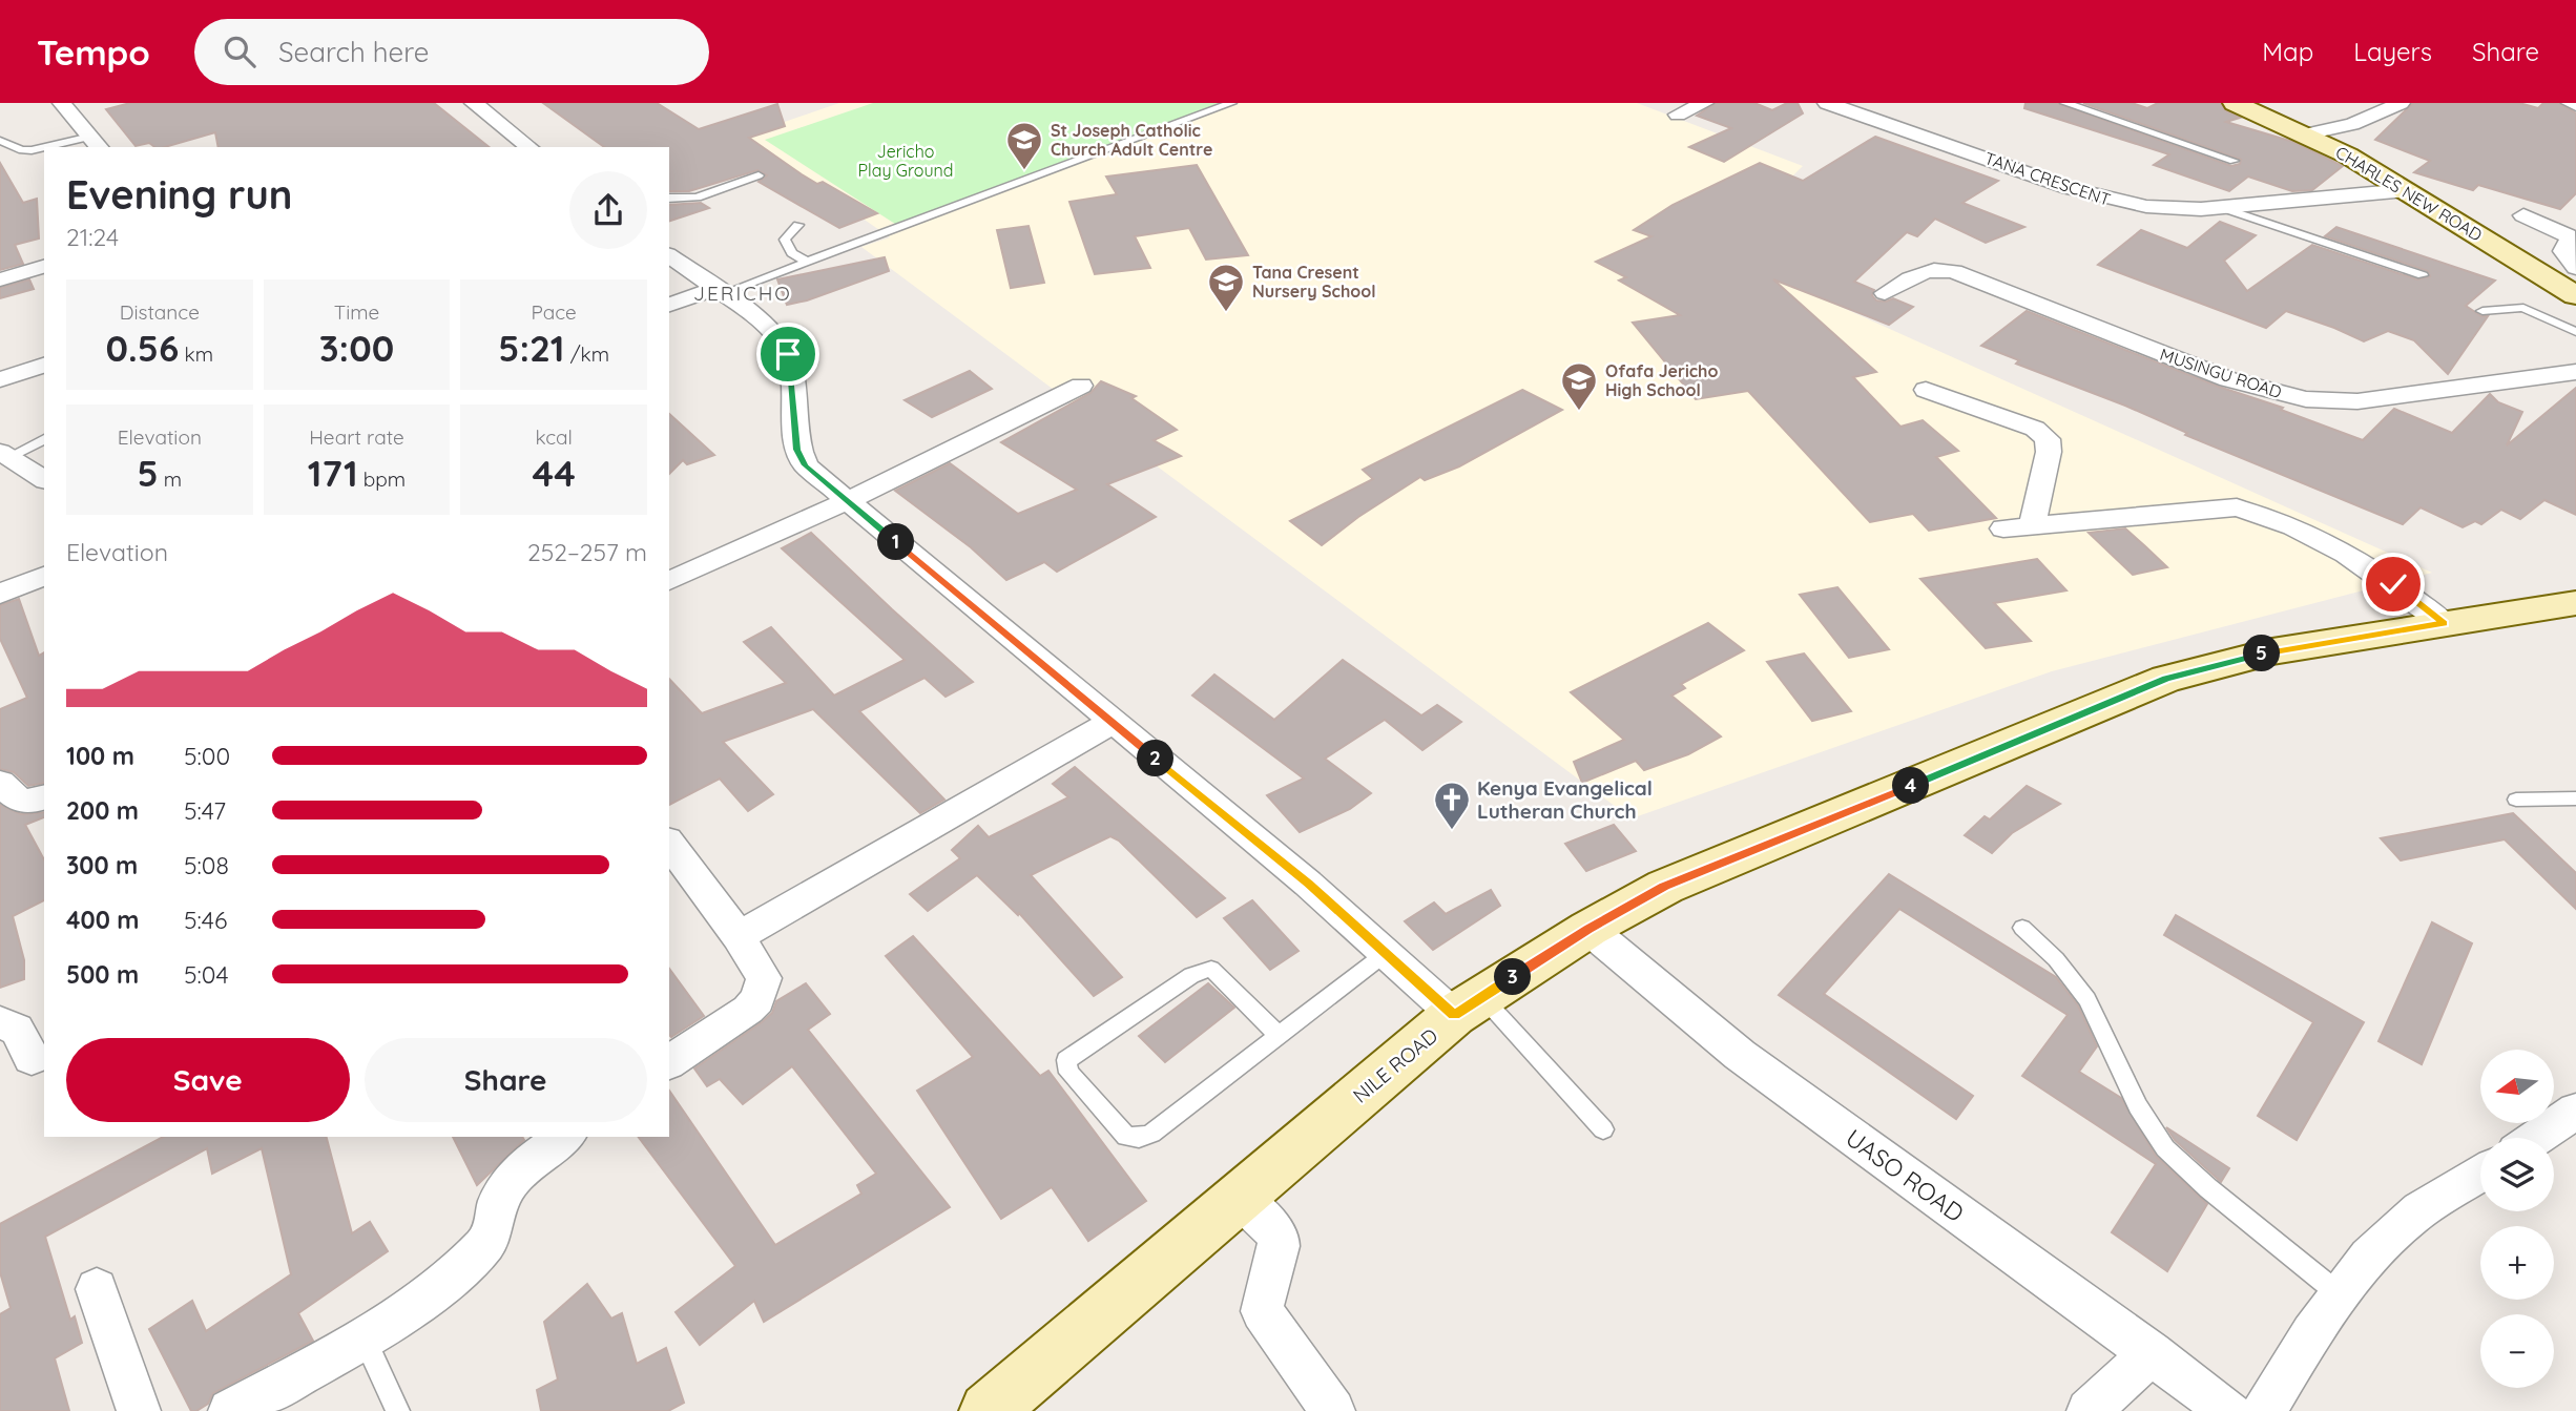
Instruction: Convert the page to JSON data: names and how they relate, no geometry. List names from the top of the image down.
{
  "streets": {
    "street": [
      "TANA CRESCENT",
      "CHARLES NEW ROAD",
      "MUSINGU ROAD",
      "NILE ROAD",
      "UASO ROAD"
    ]
  },
  "crossings": [
    ["TANA CRESCENT", "CHARLES NEW ROAD"],
    ["NILE ROAD", "UASO ROAD"]
  ],
  "districts": ["JERICHO"],
  "parks": ["Jericho Play Ground"],
  "places": {
    "school or university": ["St Joseph Catholic Church Adult Centre", "Tana Cresent Nursery School", "Ofafa Jericho High School"],
    "church": ["Kenya Evangelical Lutheran Church"]
  },
  "north": "left",
  "page": {
    "header": "Tempo",
    "search": "Search here",
    "nav": ["Map", "Layers", "Share"],
    "heading": ["Evening run", "21:24"],
    "stats": [
      ["Distance", "0.56 km"],
      ["Time", "3:00"],
      ["Pace", "5:21 /km"],
      ["Elevation", "5 m"],
      ["Heart rate", "171 bpm"],
      ["kcal", "44"]
    ],
    "chart": ["Elevation", "252–257 m"],
    "pins": [
      "1",
      "5",
      "2",
      "4",
      "3"
    ],
    "list": [
      {
        "name": "100 m",
        "note": "5:00"
      },
      {
        "name": "200 m",
        "note": "5:47"
      },
      {
        "name": "300 m",
        "note": "5:08"
      },
      {
        "name": "400 m",
        "note": "5:46"
      },
      {
        "name": "500 m",
        "note": "5:04"
      }
    ],
    "buttons": ["Save", "Share"],
    "map_buttons": ["+", "−"]
  }
}
